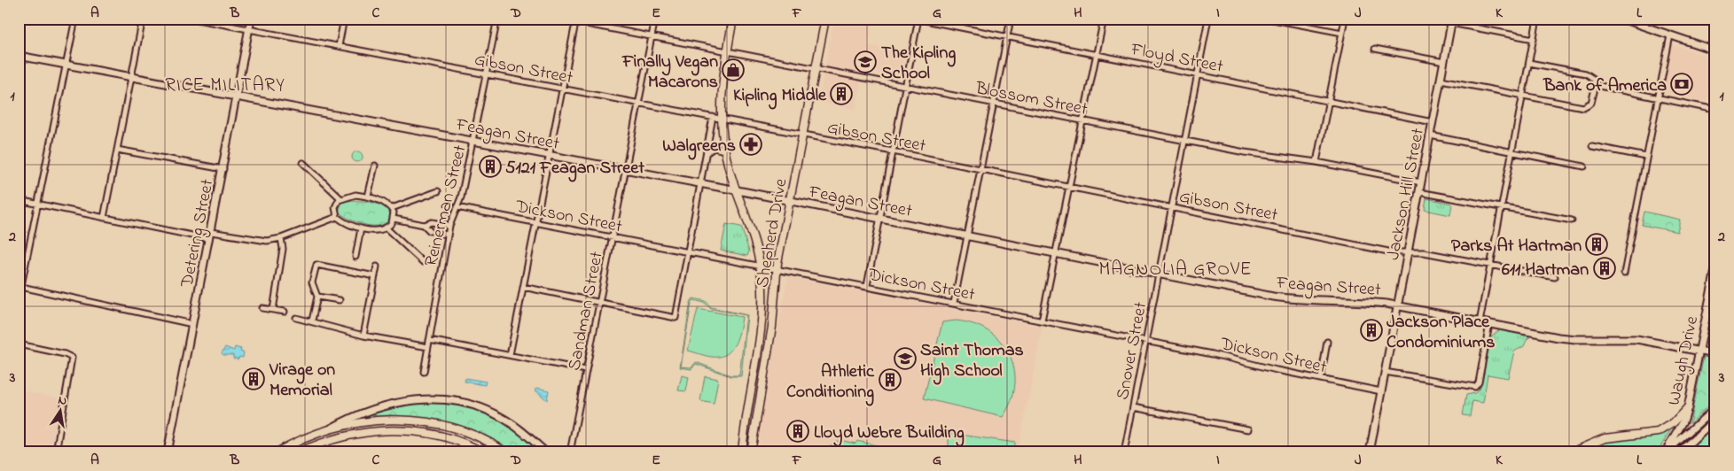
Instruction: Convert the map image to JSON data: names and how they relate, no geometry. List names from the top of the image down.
{
  "streets": {
    "main road": ["Shepherd Drive"],
    "street": [
      "Floyd Street",
      "Gibson Street",
      "Blossom Street",
      "Feagan Street",
      "Jackson Hill Street",
      "Reinerman Street",
      "Dickson Street",
      "Detering Street",
      "Sandman Street",
      "Snover Street",
      "Waugh Drive"
    ]
  },
  "crossings": [
    ["Floyd Street", "Jackson Hill Street"],
    ["Floyd Street", "Snover Street"],
    ["Gibson Street", "Jackson Hill Street"],
    ["Gibson Street", "Reinerman Street"],
    ["Gibson Street", "Detering Street"],
    ["Gibson Street", "Shepherd Drive"],
    ["Gibson Street", "Sandman Street"],
    ["Gibson Street", "Snover Street"],
    ["Blossom Street", "Jackson Hill Street"],
    ["Blossom Street", "Shepherd Drive"],
    ["Blossom Street", "Sandman Street"],
    ["Blossom Street", "Snover Street"],
    ["Feagan Street", "Jackson Hill Street"],
    ["Feagan Street", "Reinerman Street"],
    ["Feagan Street", "Detering Street"],
    ["Feagan Street", "Shepherd Drive"],
    ["Feagan Street", "Sandman Street"],
    ["Feagan Street", "Snover Street"],
    ["Feagan Street", "Waugh Drive"],
    ["Jackson Hill Street", "Dickson Street"],
    ["Reinerman Street", "Dickson Street"],
    ["Dickson Street", "Shepherd Drive"],
    ["Dickson Street", "Sandman Street"],
    ["Dickson Street", "Snover Street"]
  ],
  "districts": ["RICE MILITARY", "MAGNOLIA GROVE"],
  "places": {
    "school or university": ["The Kipling School", "Saint Thomas High School"],
    "shop": ["Finally Vegan Macarons"],
    "bank": ["Bank of America"],
    "building": [
      "Kipling Middle",
      "5121 Feagan Street",
      "Parks At Hartman",
      "611 Hartman",
      "Jackson Place Condominiums",
      "Virage on Memorial",
      "Athletic Conditioning",
      "Lloyd Webre Building"
    ],
    "pharmacy": ["Walgreens"]
  },
  "north": "top",
  "grid": {
    "columns": [
      "A",
      "B",
      "C",
      "D",
      "E",
      "F",
      "G",
      "H",
      "I",
      "J",
      "K",
      "L"
    ],
    "rows": ["1", "2", "3"]
  }
}
